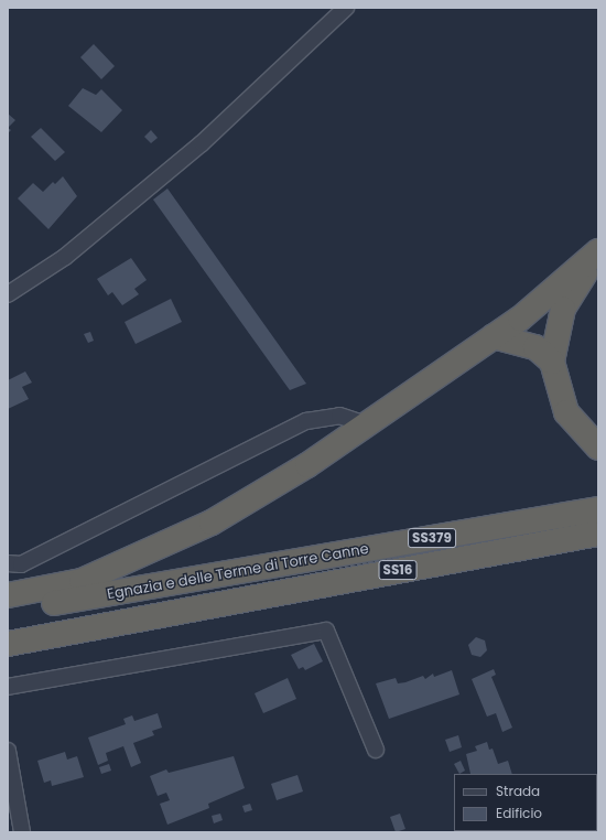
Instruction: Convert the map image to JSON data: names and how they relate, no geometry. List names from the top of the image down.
{
  "streets": {
    "highway": ["SS379", "SS16", "Egnazia e delle Terme di Torre Canne"]
  },
  "legend": ["Strada", "Edificio"]
}
